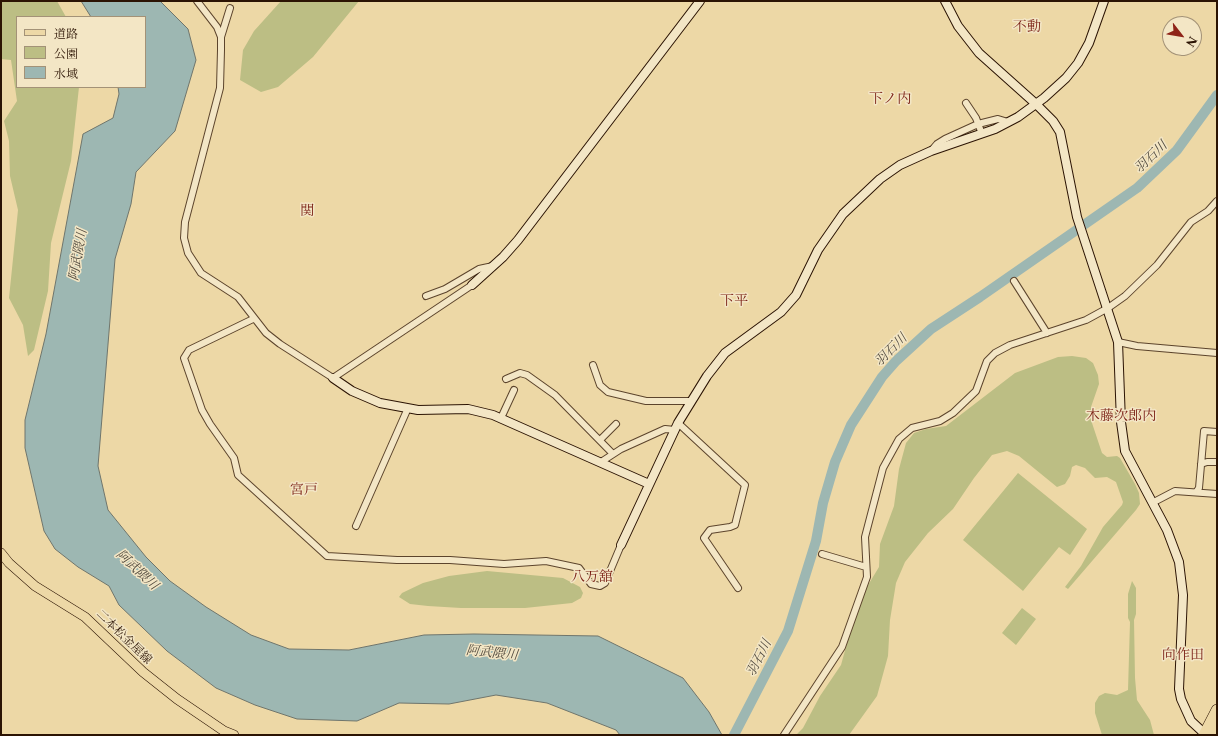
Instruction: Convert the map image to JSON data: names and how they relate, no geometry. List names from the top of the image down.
{
  "streets": {
    "main road": ["二本松金屋線"]
  },
  "districts": [
    "不動",
    "下ノ内",
    "関",
    "下平",
    "木藤次郎内",
    "宮戸",
    "八万舘",
    "向作田"
  ],
  "water": ["羽石川", "阿武隈川"],
  "legend": ["道路", "公園", "水域"],
  "north": "bottom right"
}
